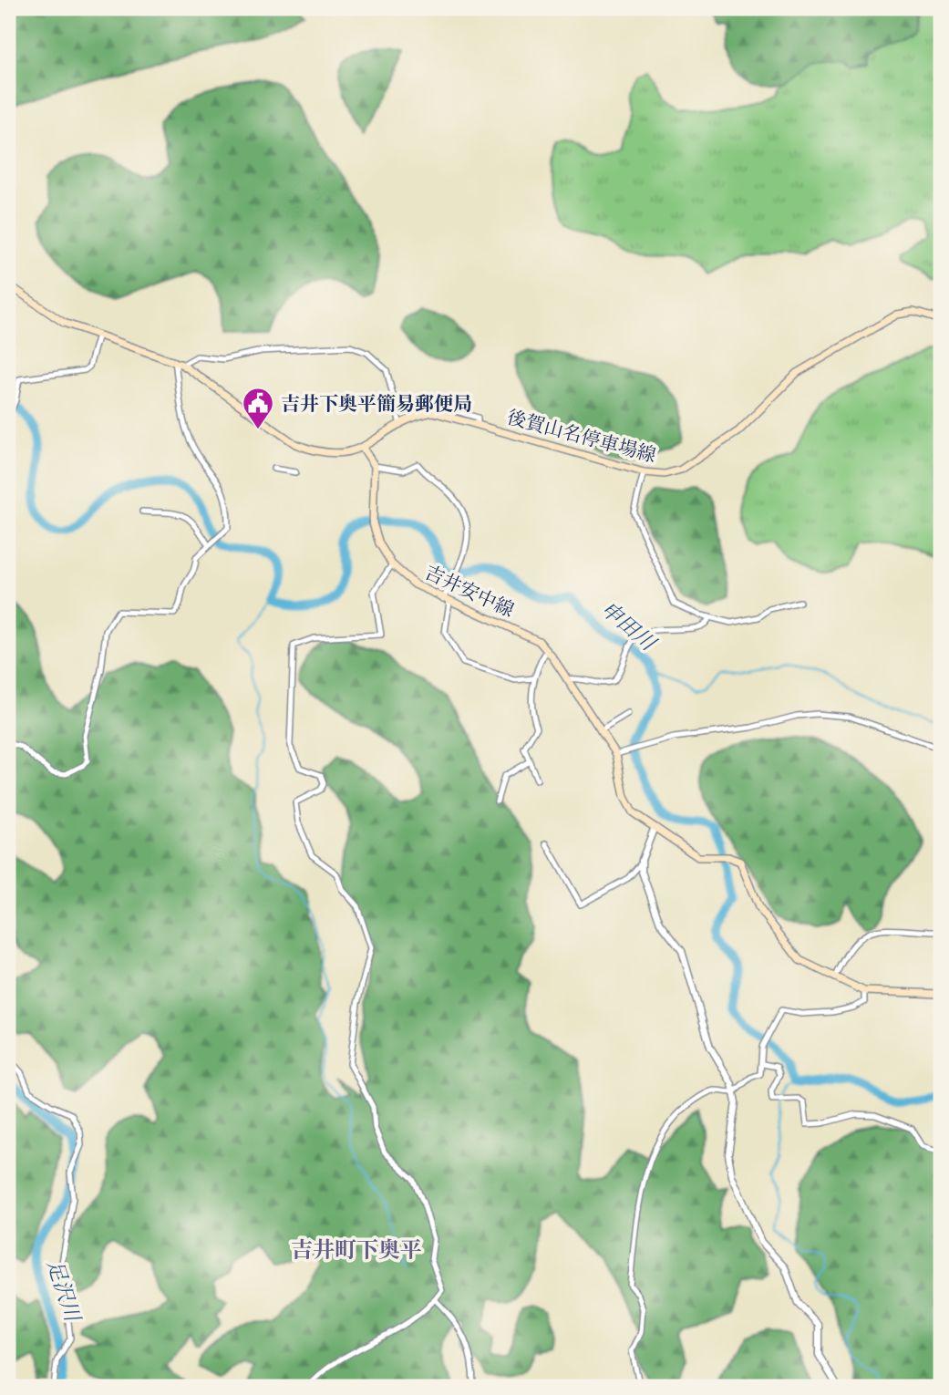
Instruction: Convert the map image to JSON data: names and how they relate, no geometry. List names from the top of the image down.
{
  "streets": {
    "main road": ["後賀山名停車場線", "吉井安中線"]
  },
  "districts": ["吉井町下奥平"],
  "water": ["申田川", "足沢川"],
  "places": {
    "public building": ["吉井下奥平簡易郵便局"]
  }
}
